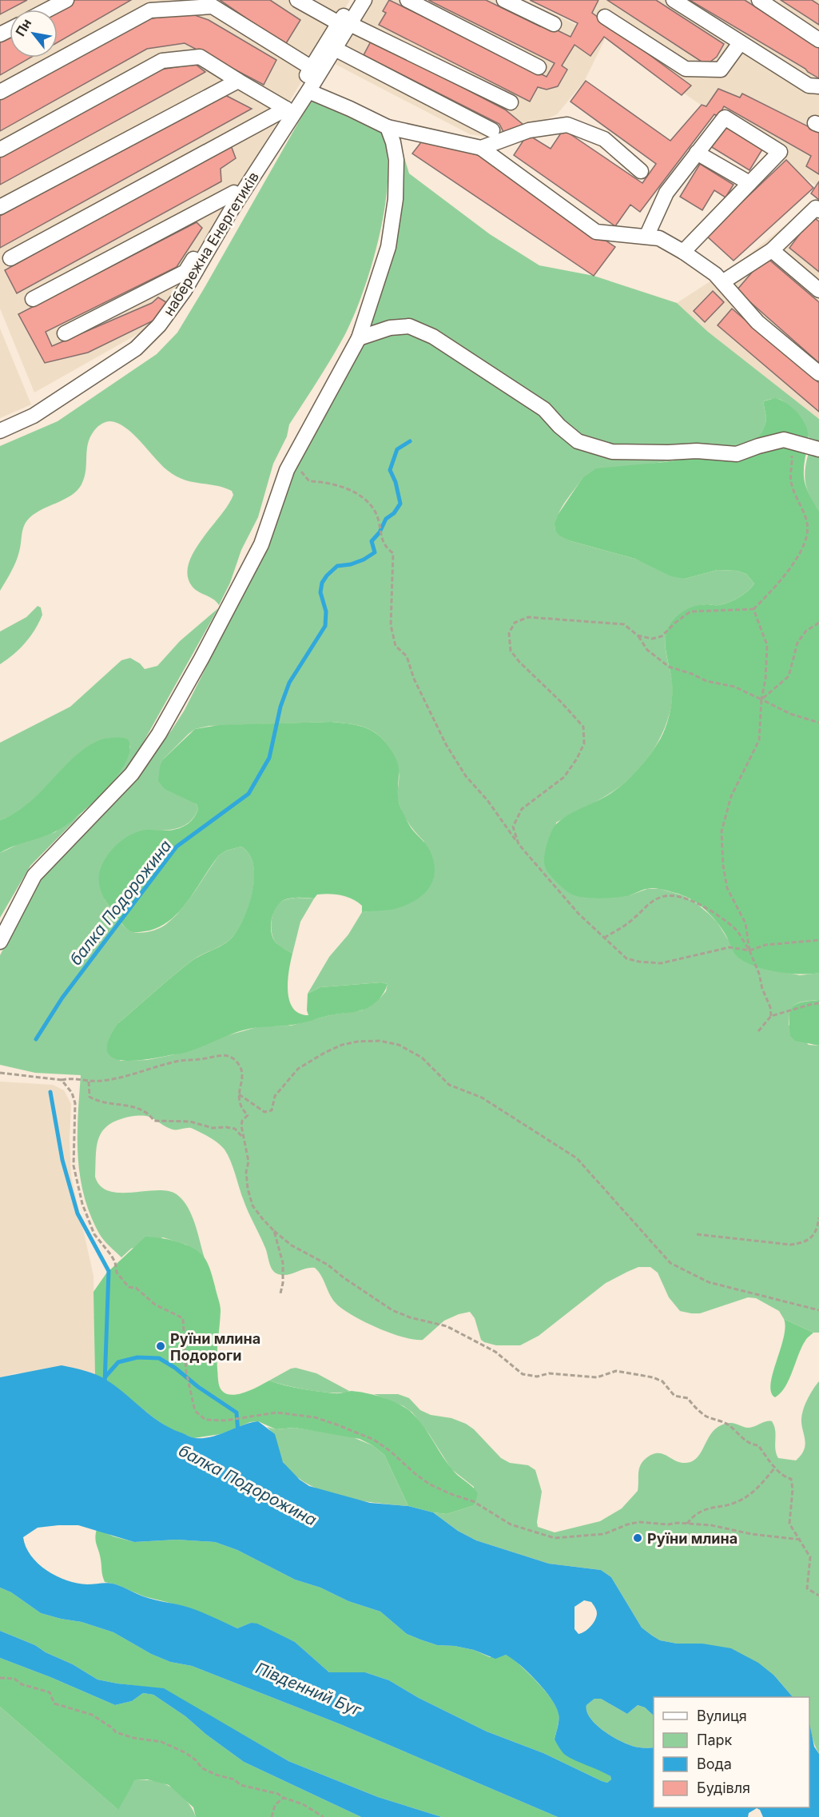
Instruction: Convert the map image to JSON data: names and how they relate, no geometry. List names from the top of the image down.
{
  "streets": {
    "street": ["набережна Енергетиків"]
  },
  "water": ["балка Подорожина", "Південний Буг"],
  "places": ["Руїни млина Подороги", "Руїни млина"],
  "legend": [
    "Вулиця",
    "Парк",
    "Вода",
    "Будівля"
  ],
  "north": "top left"
}
